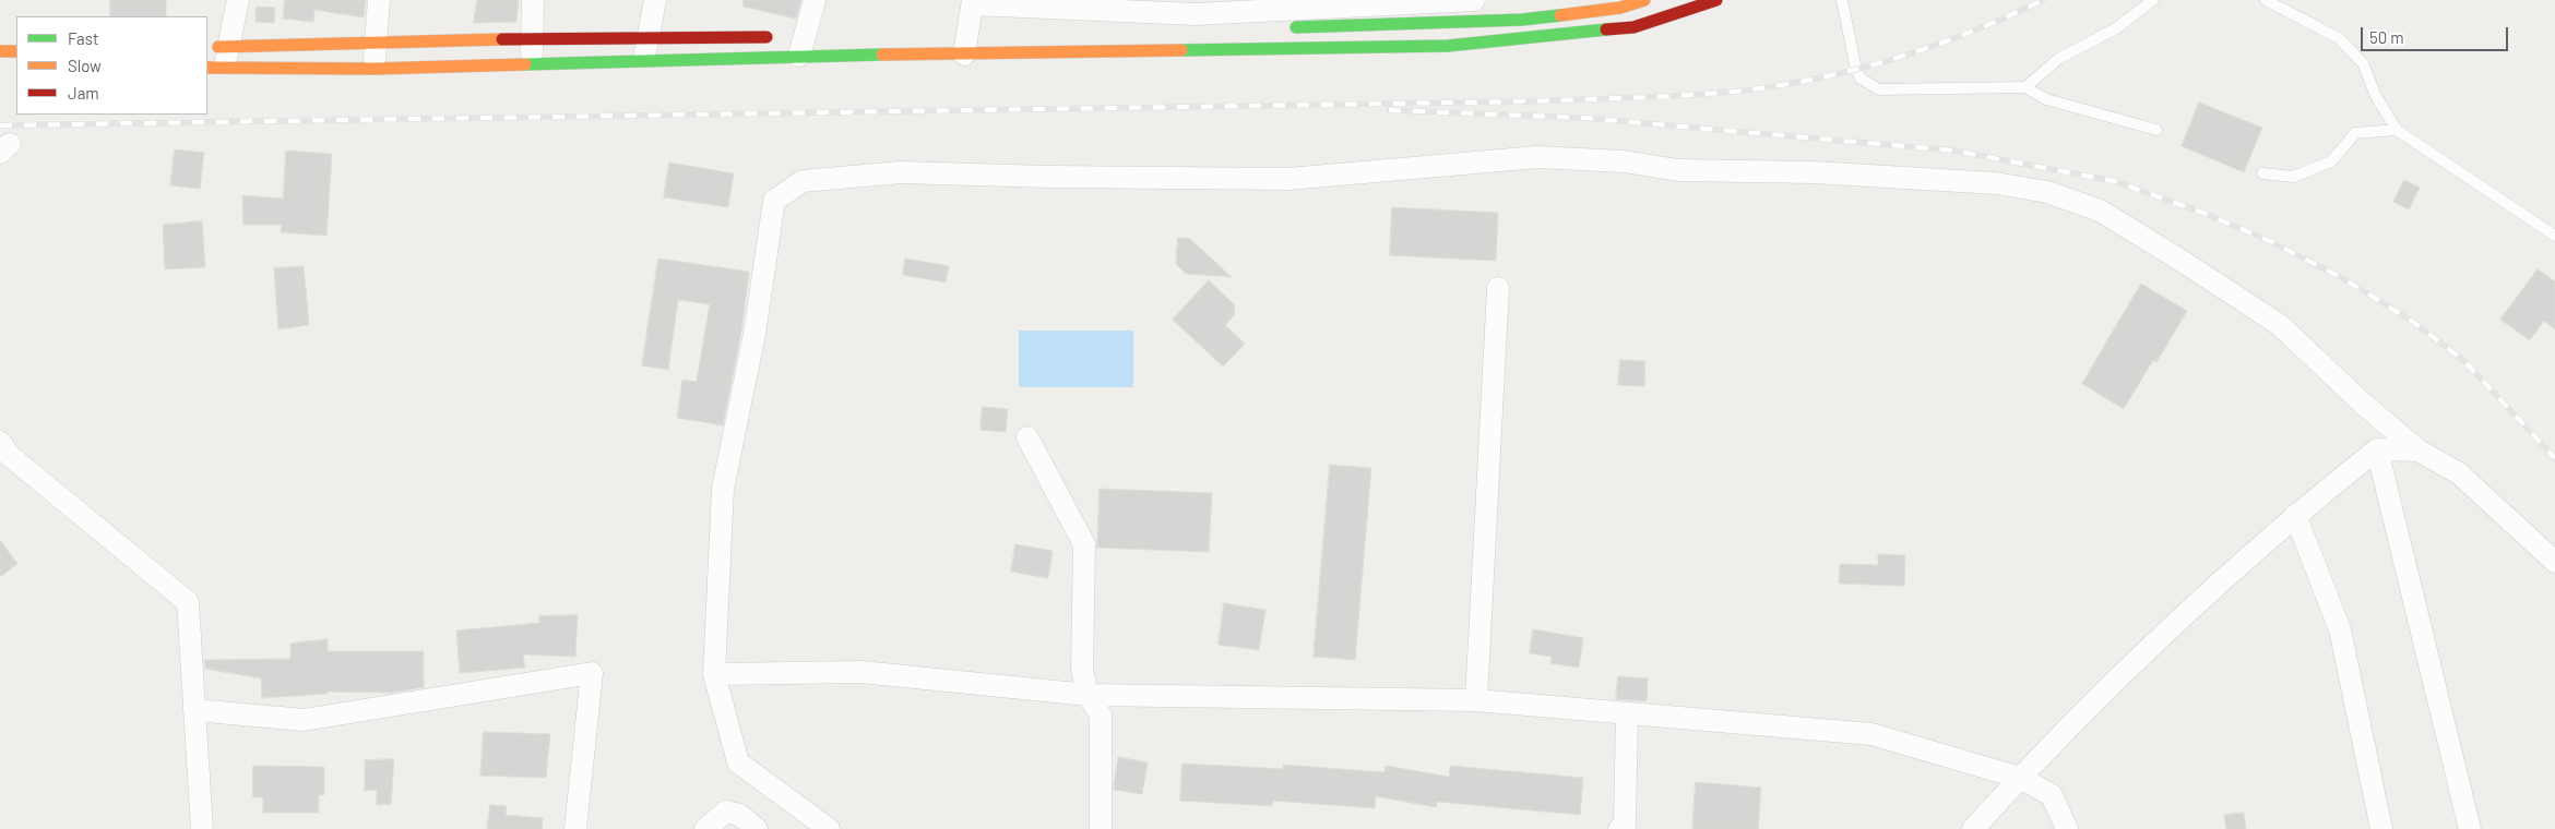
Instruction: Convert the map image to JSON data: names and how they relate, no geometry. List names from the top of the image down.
{
  "legend": ["Fast", "Slow", "Jam"],
  "scale_bar": "50 m"
}
